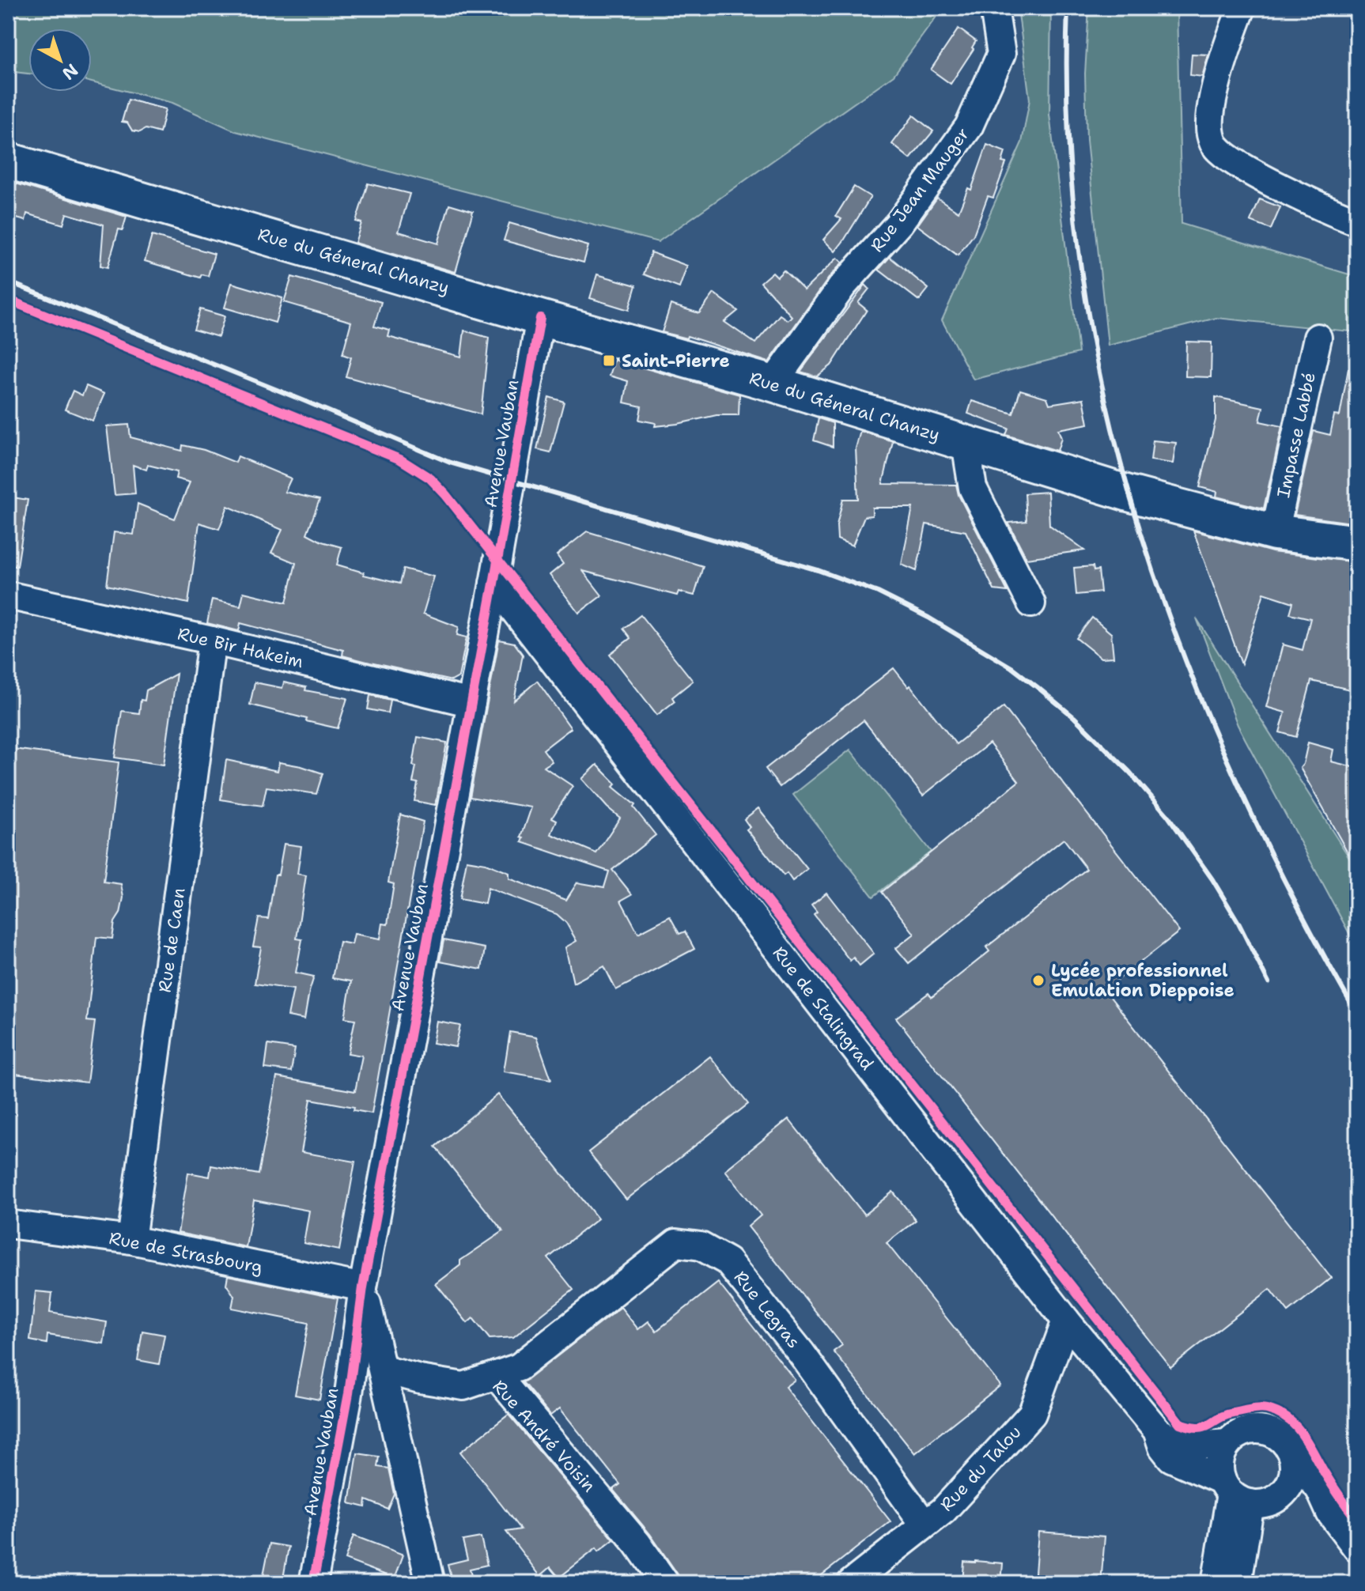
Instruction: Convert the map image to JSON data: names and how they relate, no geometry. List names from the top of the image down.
{
  "streets": {
    "main road": ["Rue du Géneral Chanzy"],
    "street": [
      "Rue Jean Mauger",
      "Impasse Labbé",
      "Avenue Vauban",
      "Rue Bir Hakeim",
      "Rue de Caen",
      "Rue de Stalingrad",
      "Rue de Strasbourg",
      "Rue Legras",
      "Rue André Voisin",
      "Rue du Talou"
    ]
  },
  "crossings": [
    ["Rue Jean Mauger", "Rue du Géneral Chanzy"],
    ["Rue du Géneral Chanzy", "Impasse Labbé"],
    ["Rue du Géneral Chanzy", "Avenue Vauban"],
    ["Avenue Vauban", "Rue Bir Hakeim"],
    ["Avenue Vauban", "Rue de Stalingrad"],
    ["Avenue Vauban", "Rue de Strasbourg"],
    ["Rue Bir Hakeim", "Rue de Caen"],
    ["Rue de Caen", "Rue de Strasbourg"],
    ["Rue de Stalingrad", "Rue du Talou"],
    ["Rue Legras", "Rue André Voisin"],
    ["Rue Legras", "Rue du Talou"]
  ],
  "places": {
    "transit": ["Saint-Pierre"],
    "other": ["Lycée professionnel Emulation Dieppoise"]
  },
  "north": "bottom right"
}
